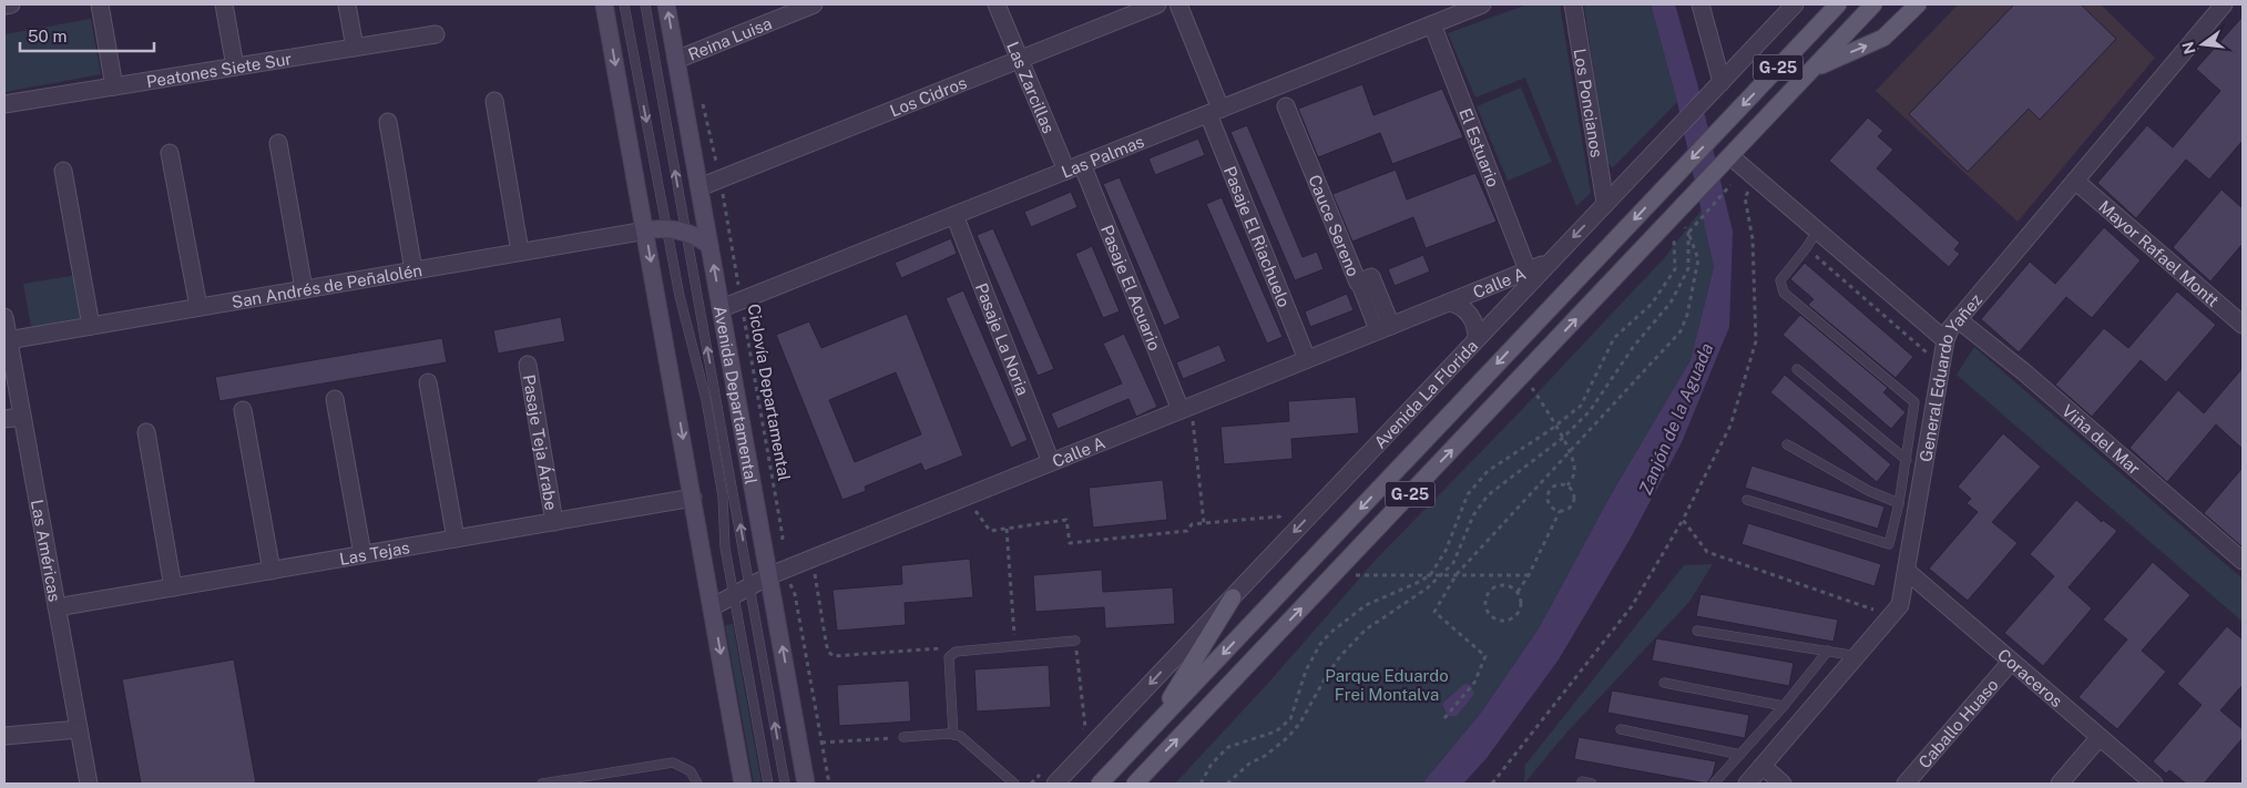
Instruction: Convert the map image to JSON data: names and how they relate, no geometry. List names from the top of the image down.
{
  "streets": {
    "main road": ["G-25", "Avenida Departamental", "Avenida La Florida"],
    "street": [
      "Reina Luisa",
      "Peatones Siete Sur",
      "Las Zarcillas",
      "Los Cidros",
      "Los Poncianos",
      "El Estuario",
      "Las Palmas",
      "Cauce Sereno",
      "Pasaje El Riachuelo",
      "Mayor Rafael Montt",
      "Calle A",
      "San Andrés de Peñalolén",
      "Pasaje El Acuario",
      "Pasaje La Noria",
      "General Eduardo Yañez",
      "Viña del Mar",
      "Pasaje Teja Árabe",
      "Las Américas",
      "Las Tejas",
      "Coraceros",
      "Caballo Huaso"
    ],
    "path": ["Ciclovía Departamental"]
  },
  "crossings": [
    ["Reina Luisa", "Avenida Departamental"],
    ["Las Zarcillas", "Los Cidros"],
    ["Las Zarcillas", "Las Palmas"],
    ["Las Zarcillas", "Pasaje El Acuario"],
    ["Los Cidros", "Ciclovía Departamental"],
    ["Los Cidros", "Avenida Departamental"],
    ["Los Poncianos", "Avenida La Florida"],
    ["El Estuario", "Las Palmas"],
    ["El Estuario", "Calle A"],
    ["Las Palmas", "Pasaje El Riachuelo"],
    ["Las Palmas", "Pasaje El Acuario"],
    ["Las Palmas", "Pasaje La Noria"],
    ["Las Palmas", "Ciclovía Departamental"],
    ["Las Palmas", "Avenida Departamental"],
    ["Cauce Sereno", "Calle A"],
    ["Pasaje El Riachuelo", "Calle A"],
    ["Mayor Rafael Montt", "General Eduardo Yañez"],
    ["Calle A", "Pasaje El Acuario"],
    ["Calle A", "Pasaje La Noria"],
    ["Calle A", "Ciclovía Departamental"],
    ["Calle A", "Avenida Departamental"],
    ["Calle A", "Avenida La Florida"],
    ["San Andrés de Peñalolén", "Las Américas"],
    ["General Eduardo Yañez", "Viña del Mar"],
    ["General Eduardo Yañez", "Coraceros"],
    ["Pasaje Teja Árabe", "Las Tejas"],
    ["Las Américas", "Las Tejas"],
    ["Coraceros", "Caballo Huaso"]
  ],
  "one_way": ["Avenida La Florida"],
  "water": ["Zanjón de la Aguada"],
  "parks": ["Parque Eduardo Frei Montalva"],
  "scale_bar": "50 m",
  "north": "left"
}
